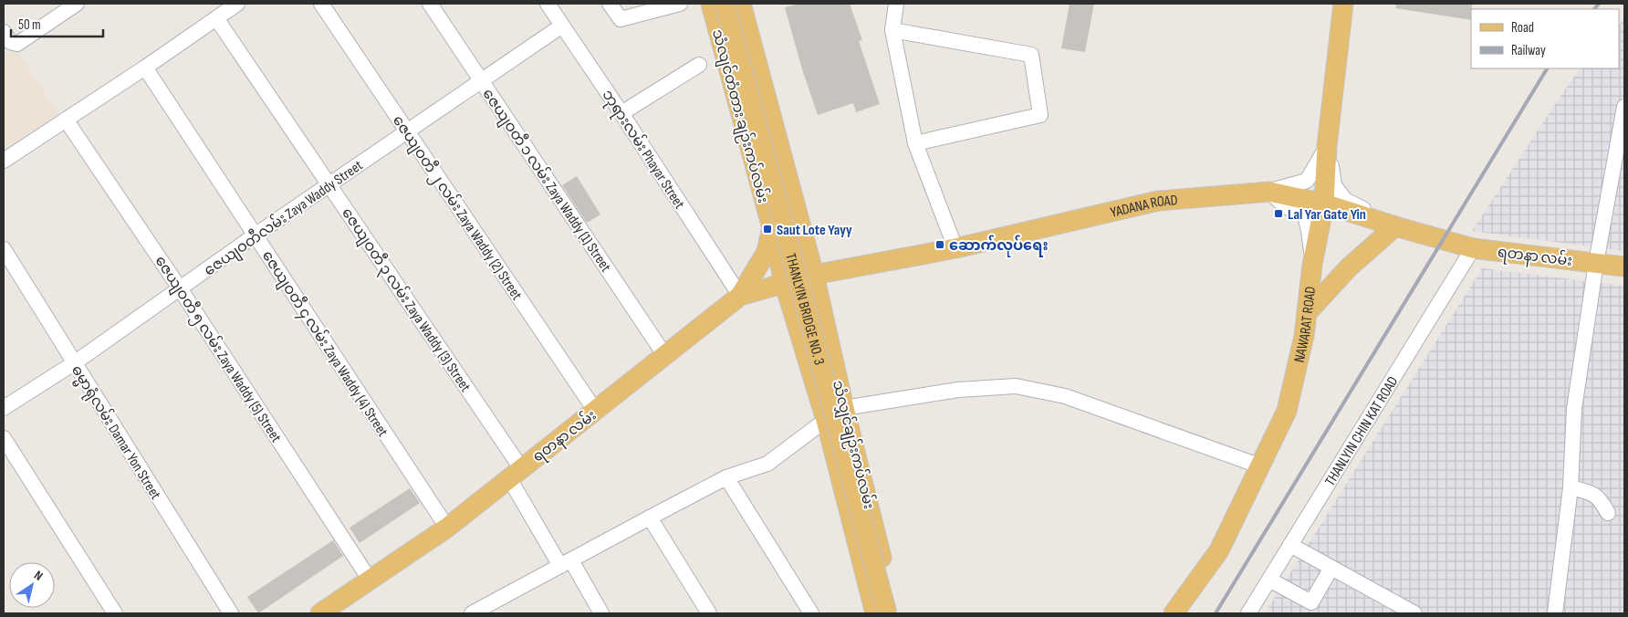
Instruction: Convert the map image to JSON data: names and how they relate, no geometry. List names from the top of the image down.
{
  "streets": {
    "main road": [
      "သံလျင်တံတား ချဉ်းကပ်လမ်း",
      "YADANA ROAD",
      "ရတနာ လမ်း",
      "THANLYIN BRIDGE NO. 3",
      "NAWARAT ROAD",
      "သံလျှင်ချဉ်းကပ်လမ်း"
    ],
    "street": [
      "ဘုရားလမ်း Phayar Street",
      "ဇေယျဝတီ ၁ လမ်း Zaya Waddy (1) Street",
      "ဇေယျဝတီ ၂ လမ်း Zaya Waddy (2) Street",
      "ဇေယျဝတီလမ်း Zaya Waddy Street",
      "ဇေယျဝတီ ၃ လမ်း Zaya Waddy (3) Street",
      "ဇေယျဝတီ ၄ လမ်း Zaya Waddy (4) Street",
      "ဇေယျဝတီ ၅ လမ်း Zaya Waddy (5) Street",
      "THANLYIN CHIN KAT ROAD",
      "ဓမ္မာရုံလမ်း Damar Yon Street"
    ]
  },
  "crossings": [
    ["သံလျင်တံတား ချဉ်းကပ်လမ်း", "YADANA ROAD"],
    ["သံလျင်တံတား ချဉ်းကပ်လမ်း", "ရတနာ လမ်း"],
    ["သံလျင်တံတား ချဉ်းကပ်လမ်း", "သံလျှင်ချဉ်းကပ်လမ်း"],
    ["ဘုရားလမ်း Phayar Street", "ဇေယျဝတီလမ်း Zaya Waddy Street"],
    ["ဘုရားလမ်း Phayar Street", "ရတနာ လမ်း"],
    ["ဇေယျဝတီ ၁ လမ်း Zaya Waddy (1) Street", "ဇေယျဝတီလမ်း Zaya Waddy Street"],
    ["ဇေယျဝတီ ၁ လမ်း Zaya Waddy (1) Street", "ရတနာ လမ်း"],
    ["YADANA ROAD", "ရတနာ လမ်း"],
    ["YADANA ROAD", "NAWARAT ROAD"],
    ["YADANA ROAD", "THANLYIN CHIN KAT ROAD"],
    ["YADANA ROAD", "သံလျှင်ချဉ်းကပ်လမ်း"],
    ["ဇေယျဝတီ ၂ လမ်း Zaya Waddy (2) Street", "ဇေယျဝတီလမ်း Zaya Waddy Street"],
    ["ဇေယျဝတီ ၂ လမ်း Zaya Waddy (2) Street", "ရတနာ လမ်း"],
    ["ဇေယျဝတီလမ်း Zaya Waddy Street", "ဇေယျဝတီ ၃ လမ်း Zaya Waddy (3) Street"],
    ["ဇေယျဝတီလမ်း Zaya Waddy Street", "ဇေယျဝတီ ၄ လမ်း Zaya Waddy (4) Street"],
    ["ဇေယျဝတီလမ်း Zaya Waddy Street", "ဇေယျဝတီ ၅ လမ်း Zaya Waddy (5) Street"],
    ["ဇေယျဝတီလမ်း Zaya Waddy Street", "ဓမ္မာရုံလမ်း Damar Yon Street"],
    ["ရတနာ လမ်း", "ဇေယျဝတီ ၃ လမ်း Zaya Waddy (3) Street"],
    ["ရတနာ လမ်း", "ဇေယျဝတီ ၄ လမ်း Zaya Waddy (4) Street"],
    ["ရတနာ လမ်း", "ဇေယျဝတီ ၅ လမ်း Zaya Waddy (5) Street"],
    ["ရတနာ လမ်း", "THANLYIN CHIN KAT ROAD"],
    ["ရတနာ လမ်း", "သံလျှင်ချဉ်းကပ်လမ်း"]
  ],
  "places": {
    "transit": ["Lal Yar Gate Yin", "Saut Lote Yayy", "ဆောက်လုပ်ရေး"]
  },
  "legend": ["Road", "Railway"],
  "scale_bar": "50 m",
  "north": "top right"
}
